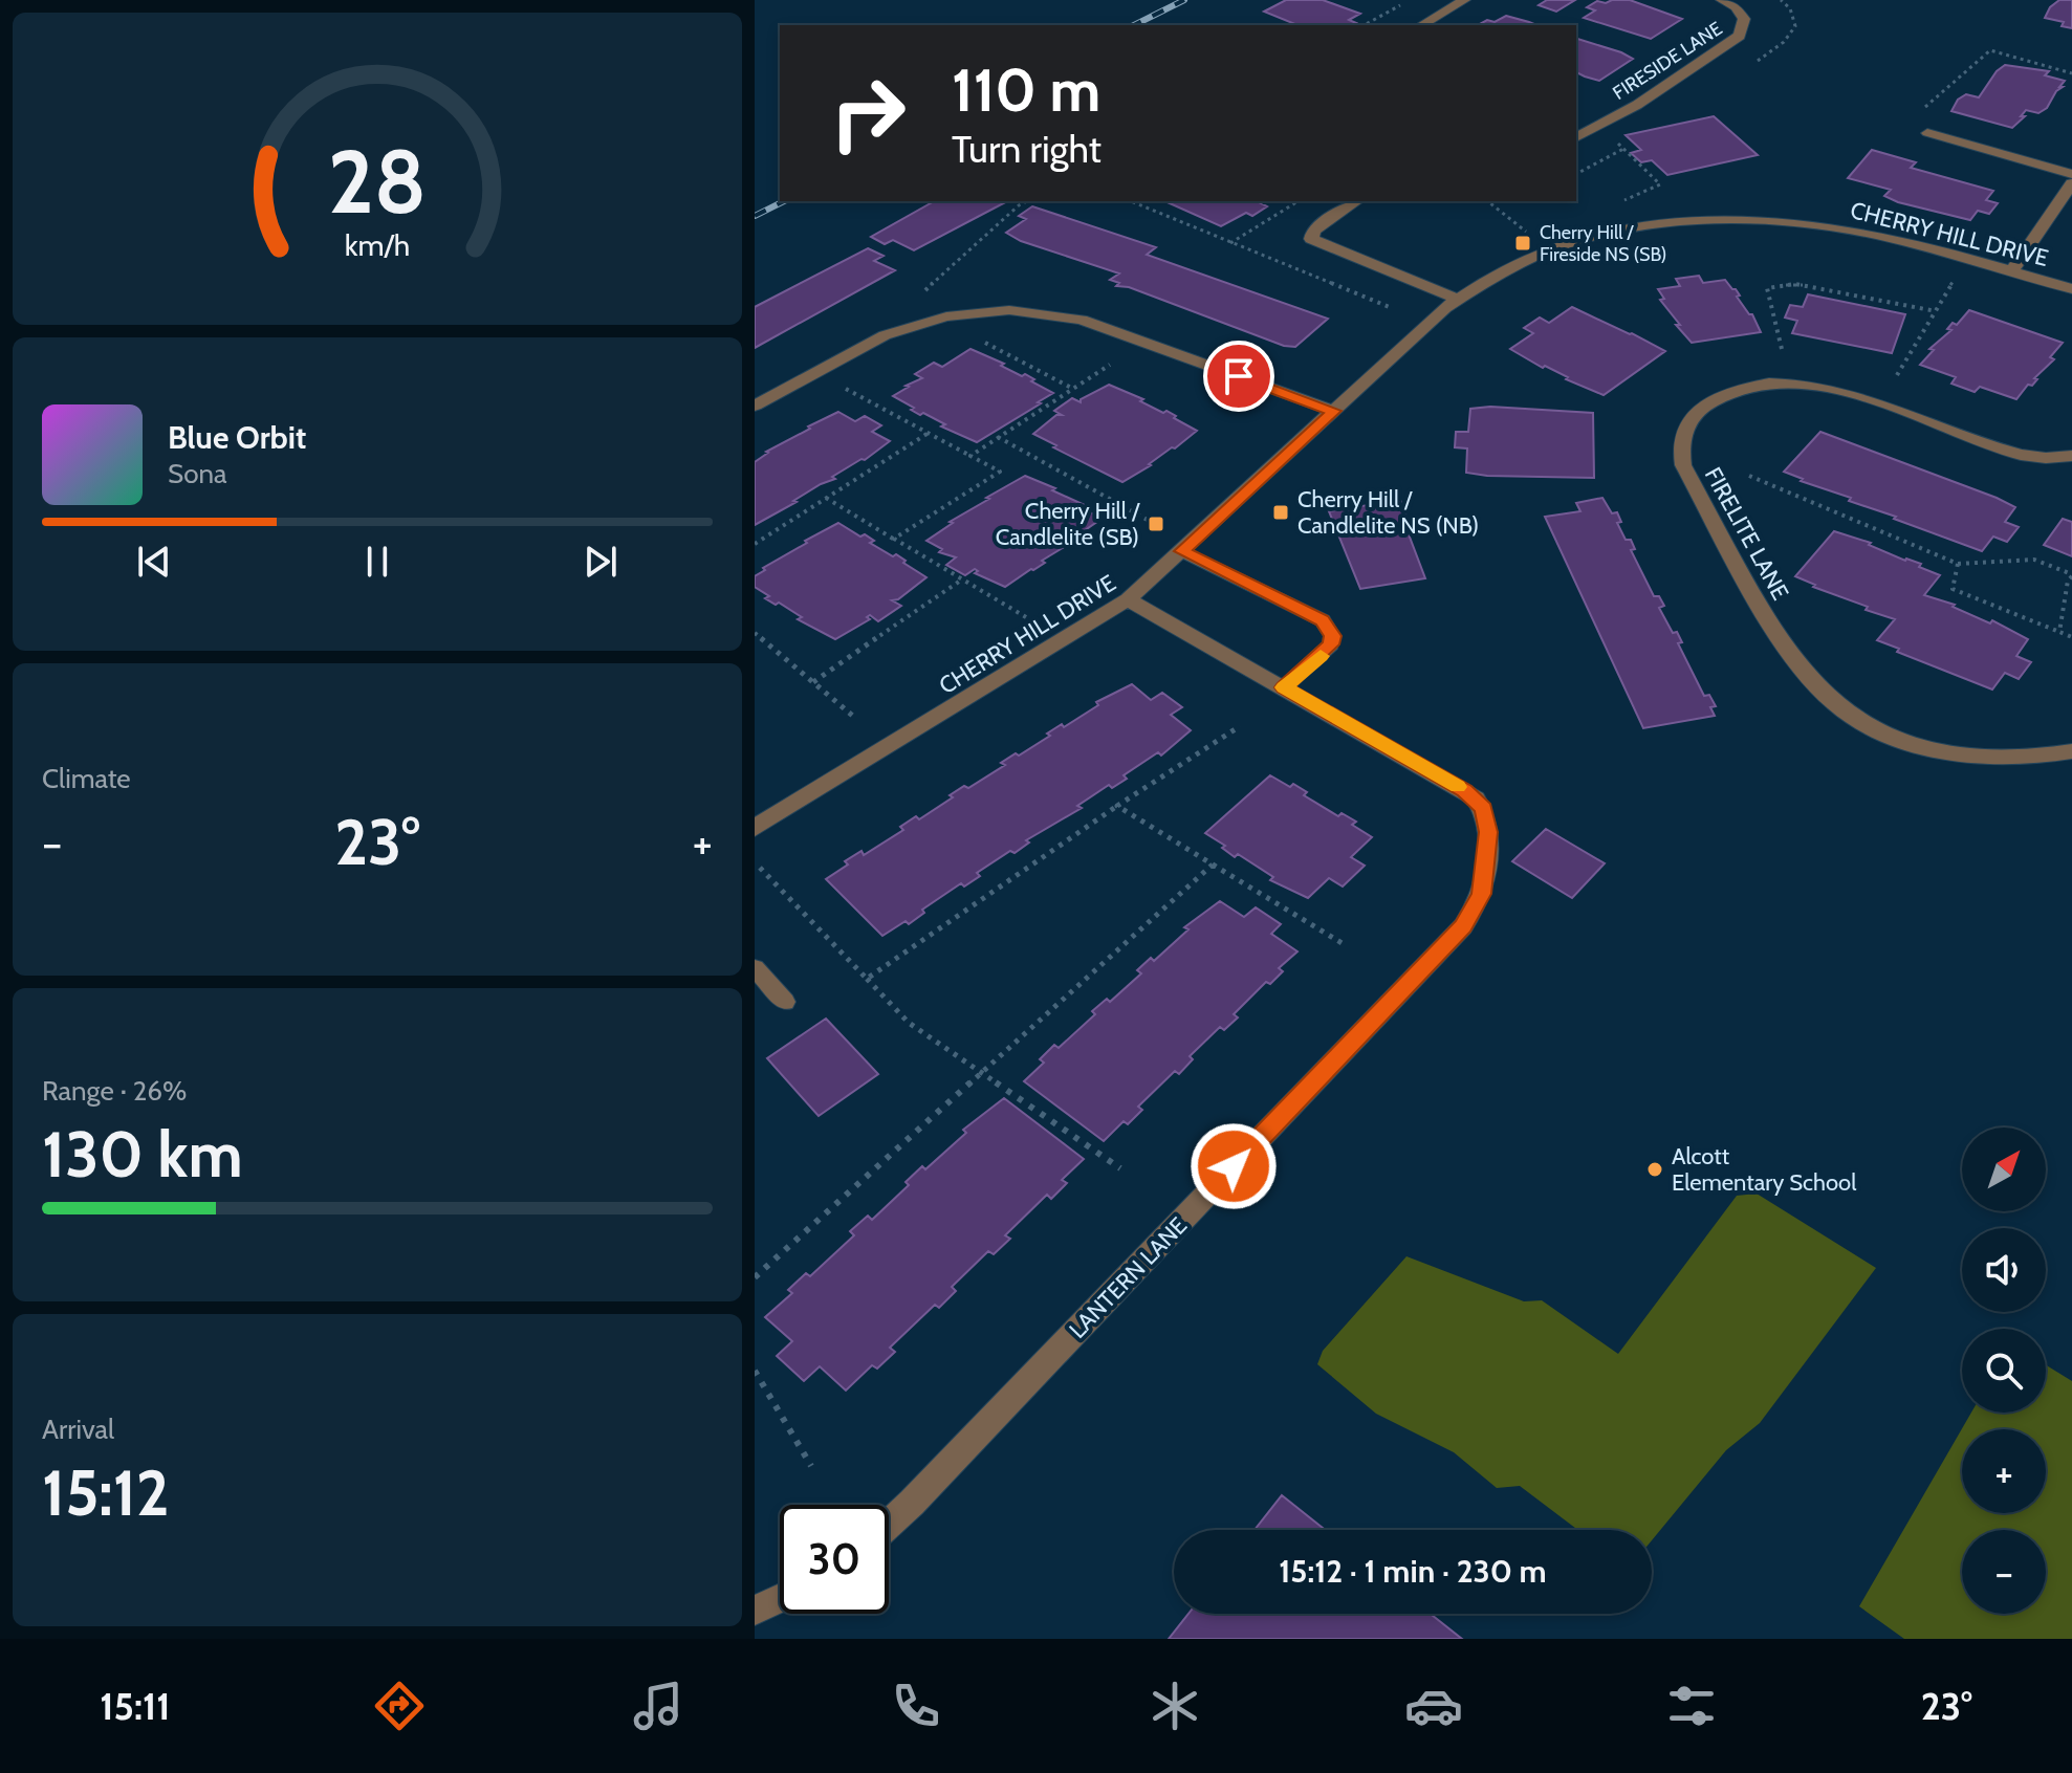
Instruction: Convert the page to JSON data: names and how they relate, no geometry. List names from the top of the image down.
{
  "streets": {
    "street": [
      "FIRESIDE LANE",
      "CHERRY HILL DRIVE",
      "FIRELITE LANE",
      "LANTERN LANE"
    ]
  },
  "crossings": [
    ["CHERRY HILL DRIVE", "LANTERN LANE"]
  ],
  "places": {
    "transit": ["Cherry Hill / Fireside NS (SB)", "Cherry Hill / Candlelite NS (NB)", "Cherry Hill / Candlelite (SB)"],
    "other": ["Alcott Elementary School"]
  },
  "north": "top right",
  "page": {
    "turn": ["110 m", "Turn right"],
    "song": ["Blue Orbit", "Sona"],
    "tile": [
      "Climate",
      ["Range · 26%", "130 km"],
      ["Arrival", "15:12"]
    ],
    "heat": ["−", "23°", "+"],
    "map_buttons": ["+", "−"],
    "limit": "30",
    "trip": "15:12 · 1 min · 230 m",
    "tabs": ["15:11", "23°"],
    "gauge": ["28", "km/h"]
  }
}
